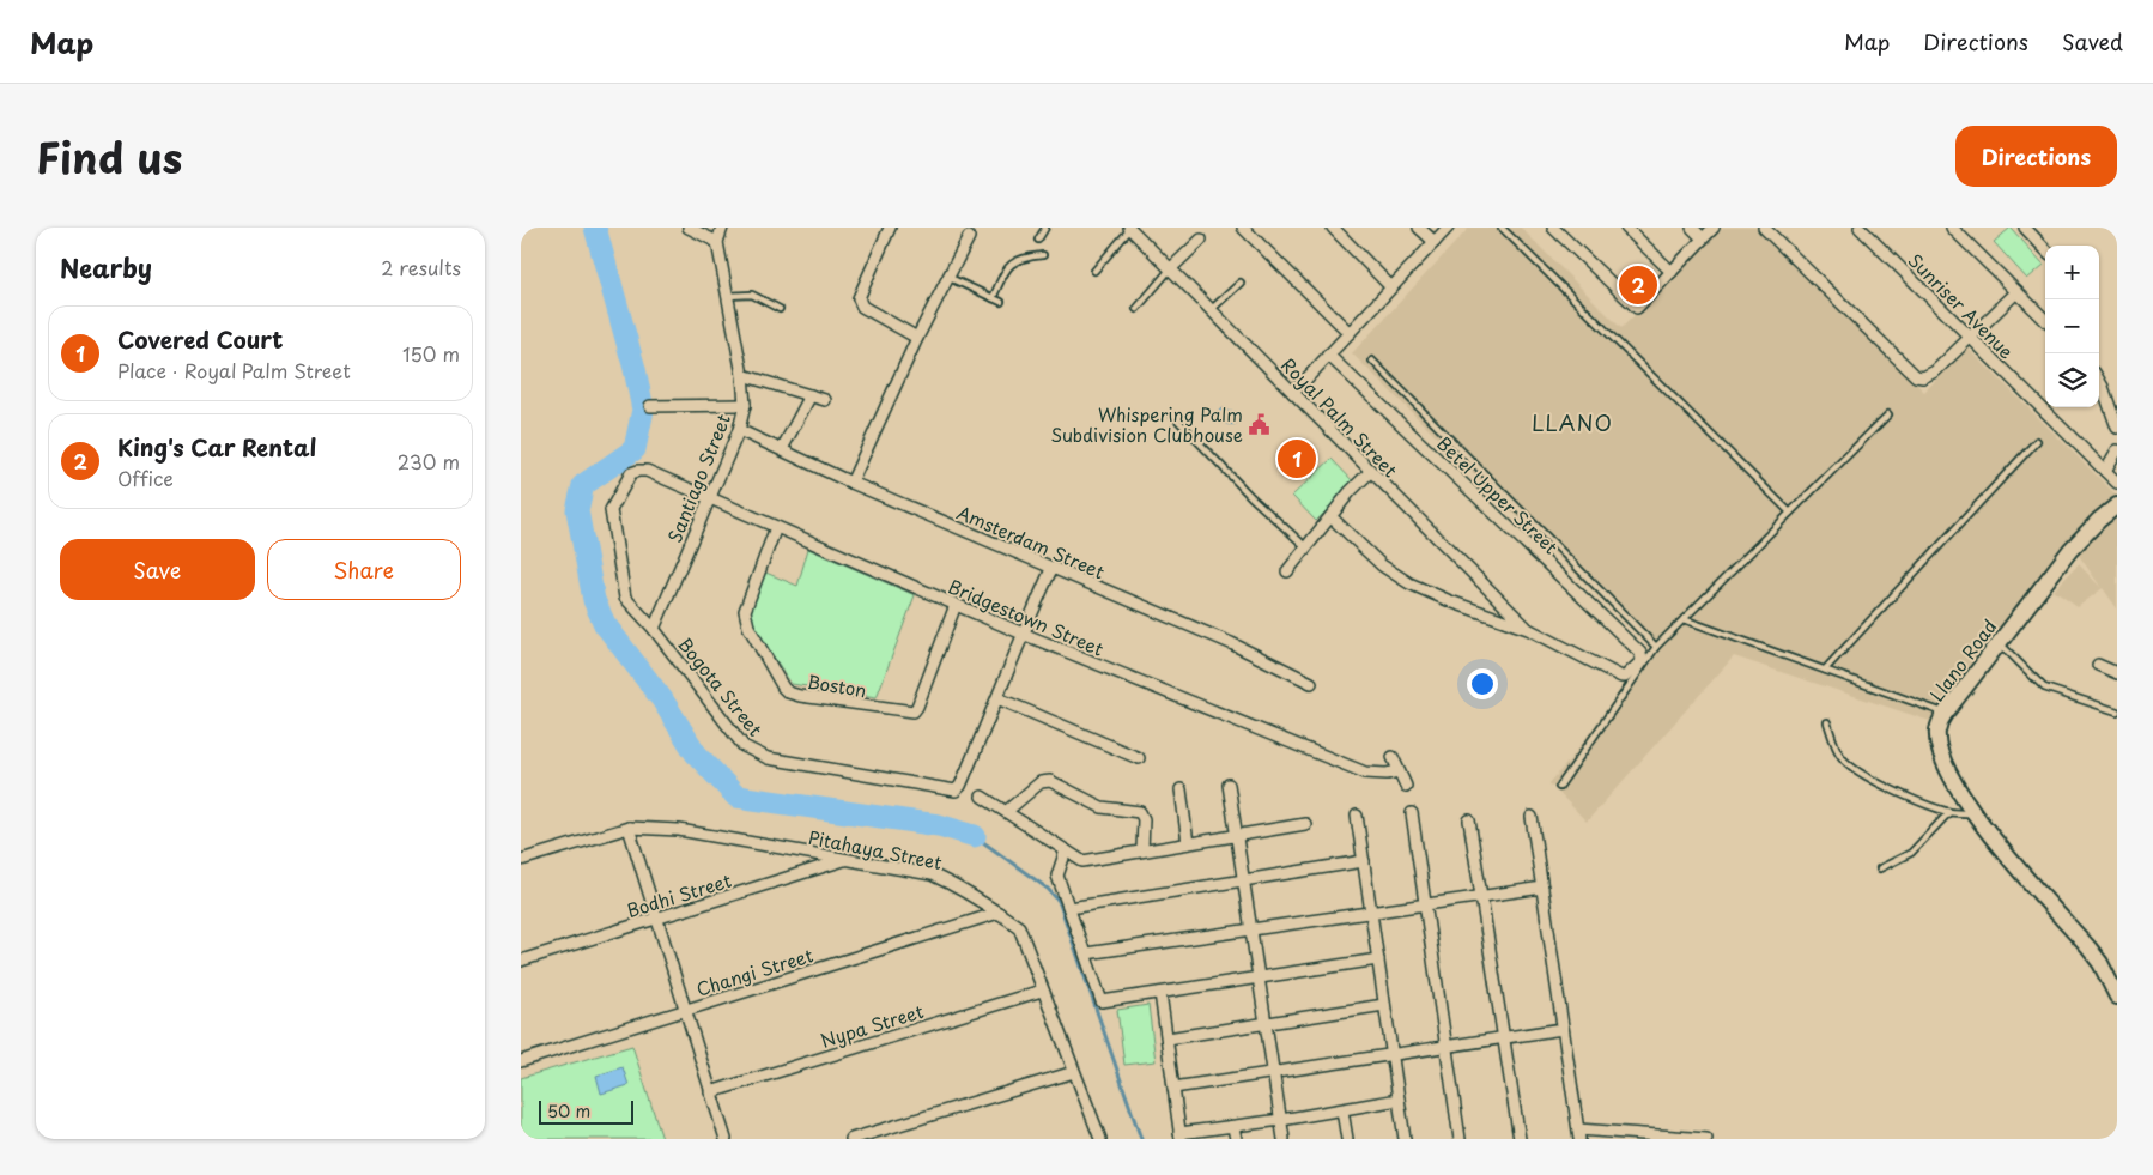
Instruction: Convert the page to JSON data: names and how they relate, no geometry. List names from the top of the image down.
{
  "streets": {
    "main road": ["Llano Road"],
    "street": [
      "Sunriser Avenue",
      "Royal Palm Street",
      "Santiago Street",
      "Betel Upper Street",
      "Amsterdam Street",
      "Bridgestown Street",
      "Boston",
      "Bogota Street",
      "Pitahaya Street",
      "Bodhi Street",
      "Changi Street",
      "Nypa Street"
    ]
  },
  "crossings": [
    ["Royal Palm Street", "Betel Upper Street"],
    ["Santiago Street", "Amsterdam Street"],
    ["Santiago Street", "Bridgestown Street"],
    ["Santiago Street", "Bogota Street"],
    ["Bridgestown Street", "Boston"],
    ["Bridgestown Street", "Bogota Street"],
    ["Pitahaya Street", "Bodhi Street"],
    ["Pitahaya Street", "Changi Street"],
    ["Pitahaya Street", "Nypa Street"]
  ],
  "districts": ["LLANO"],
  "places": {
    "public building": ["Whispering Palm Subdivision Clubhouse"]
  },
  "scale_bar": "50 m",
  "page": {
    "header": "Map",
    "nav": ["Map", "Directions", "Saved"],
    "title": "Find us",
    "buttons": [
      "Directions",
      ["Save", "Share"]
    ],
    "heading": ["Nearby", "2 results"],
    "map_buttons": ["+", "−"],
    "pins": ["2", "1"],
    "list": [
      {
        "mark": "1",
        "name": "Covered Court",
        "note": "Place · Royal Palm Street",
        "value": "150 m"
      },
      {
        "mark": "2",
        "name": "King's Car Rental",
        "note": "Office",
        "value": "230 m"
      }
    ],
    "scale": "50 m"
  }
}
